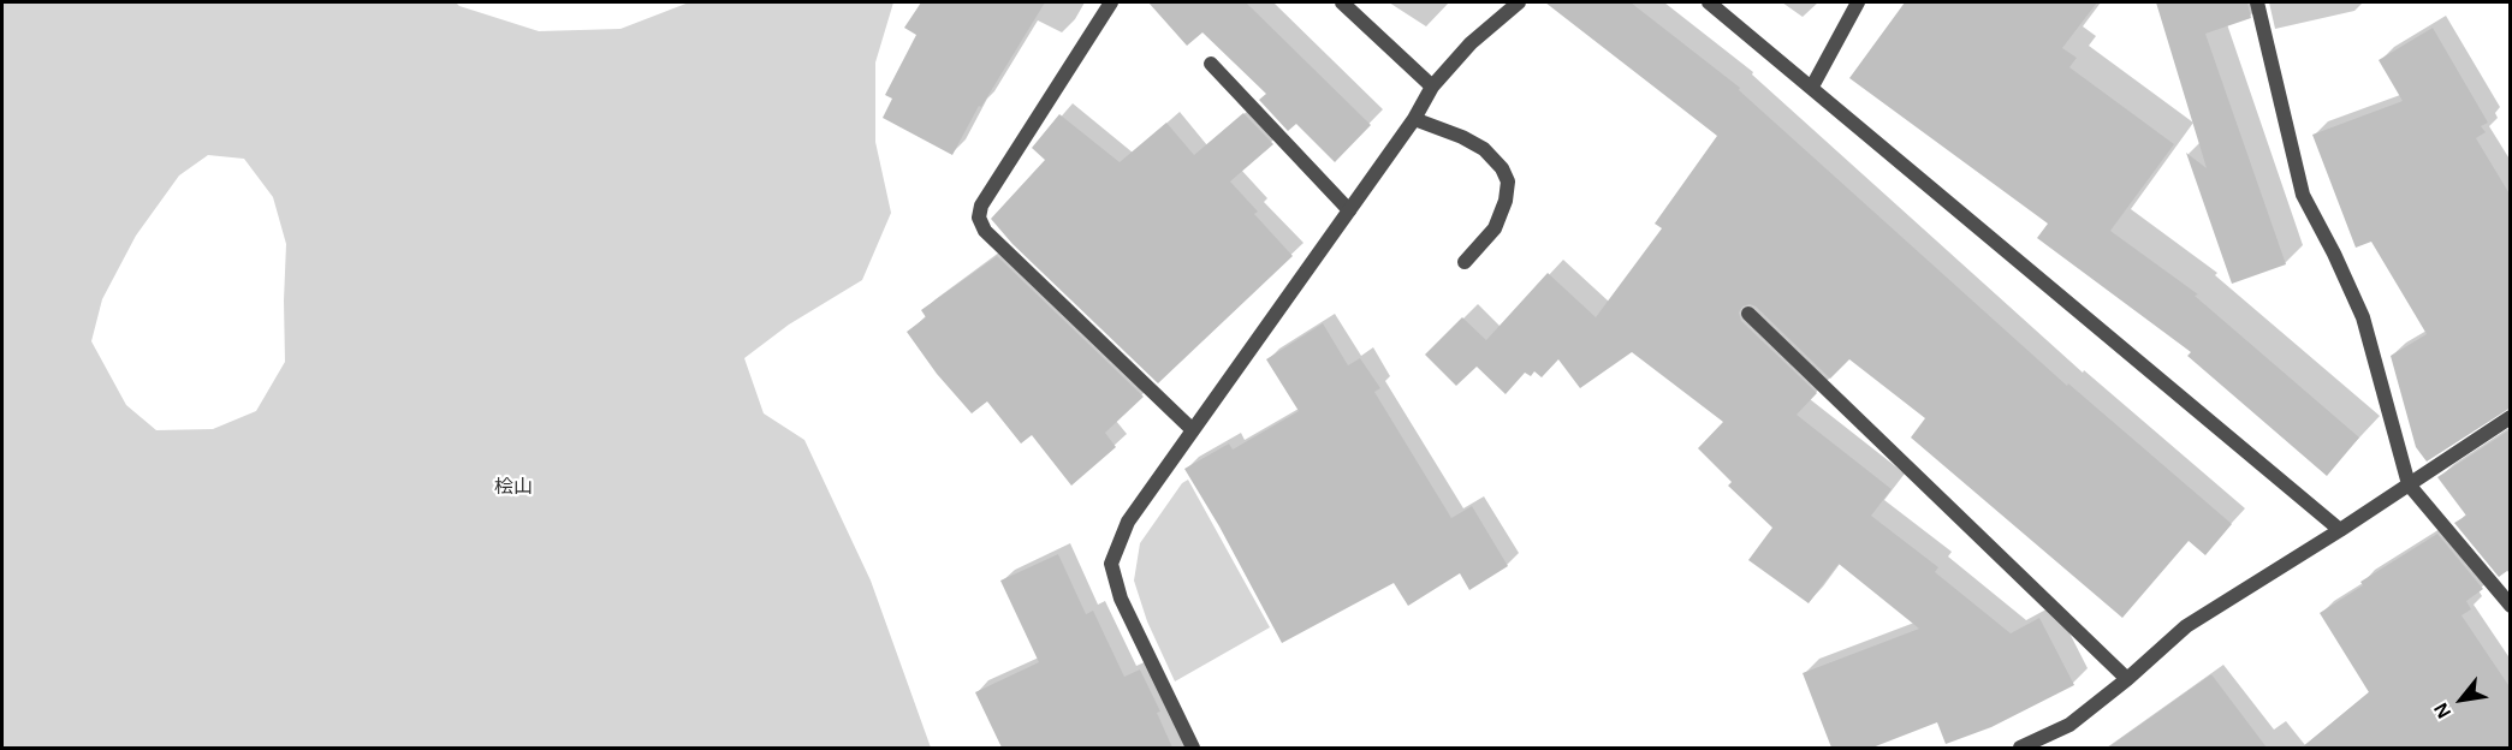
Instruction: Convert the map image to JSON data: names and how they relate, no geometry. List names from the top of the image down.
{
  "parks": ["桧山"],
  "north": "bottom left"
}
